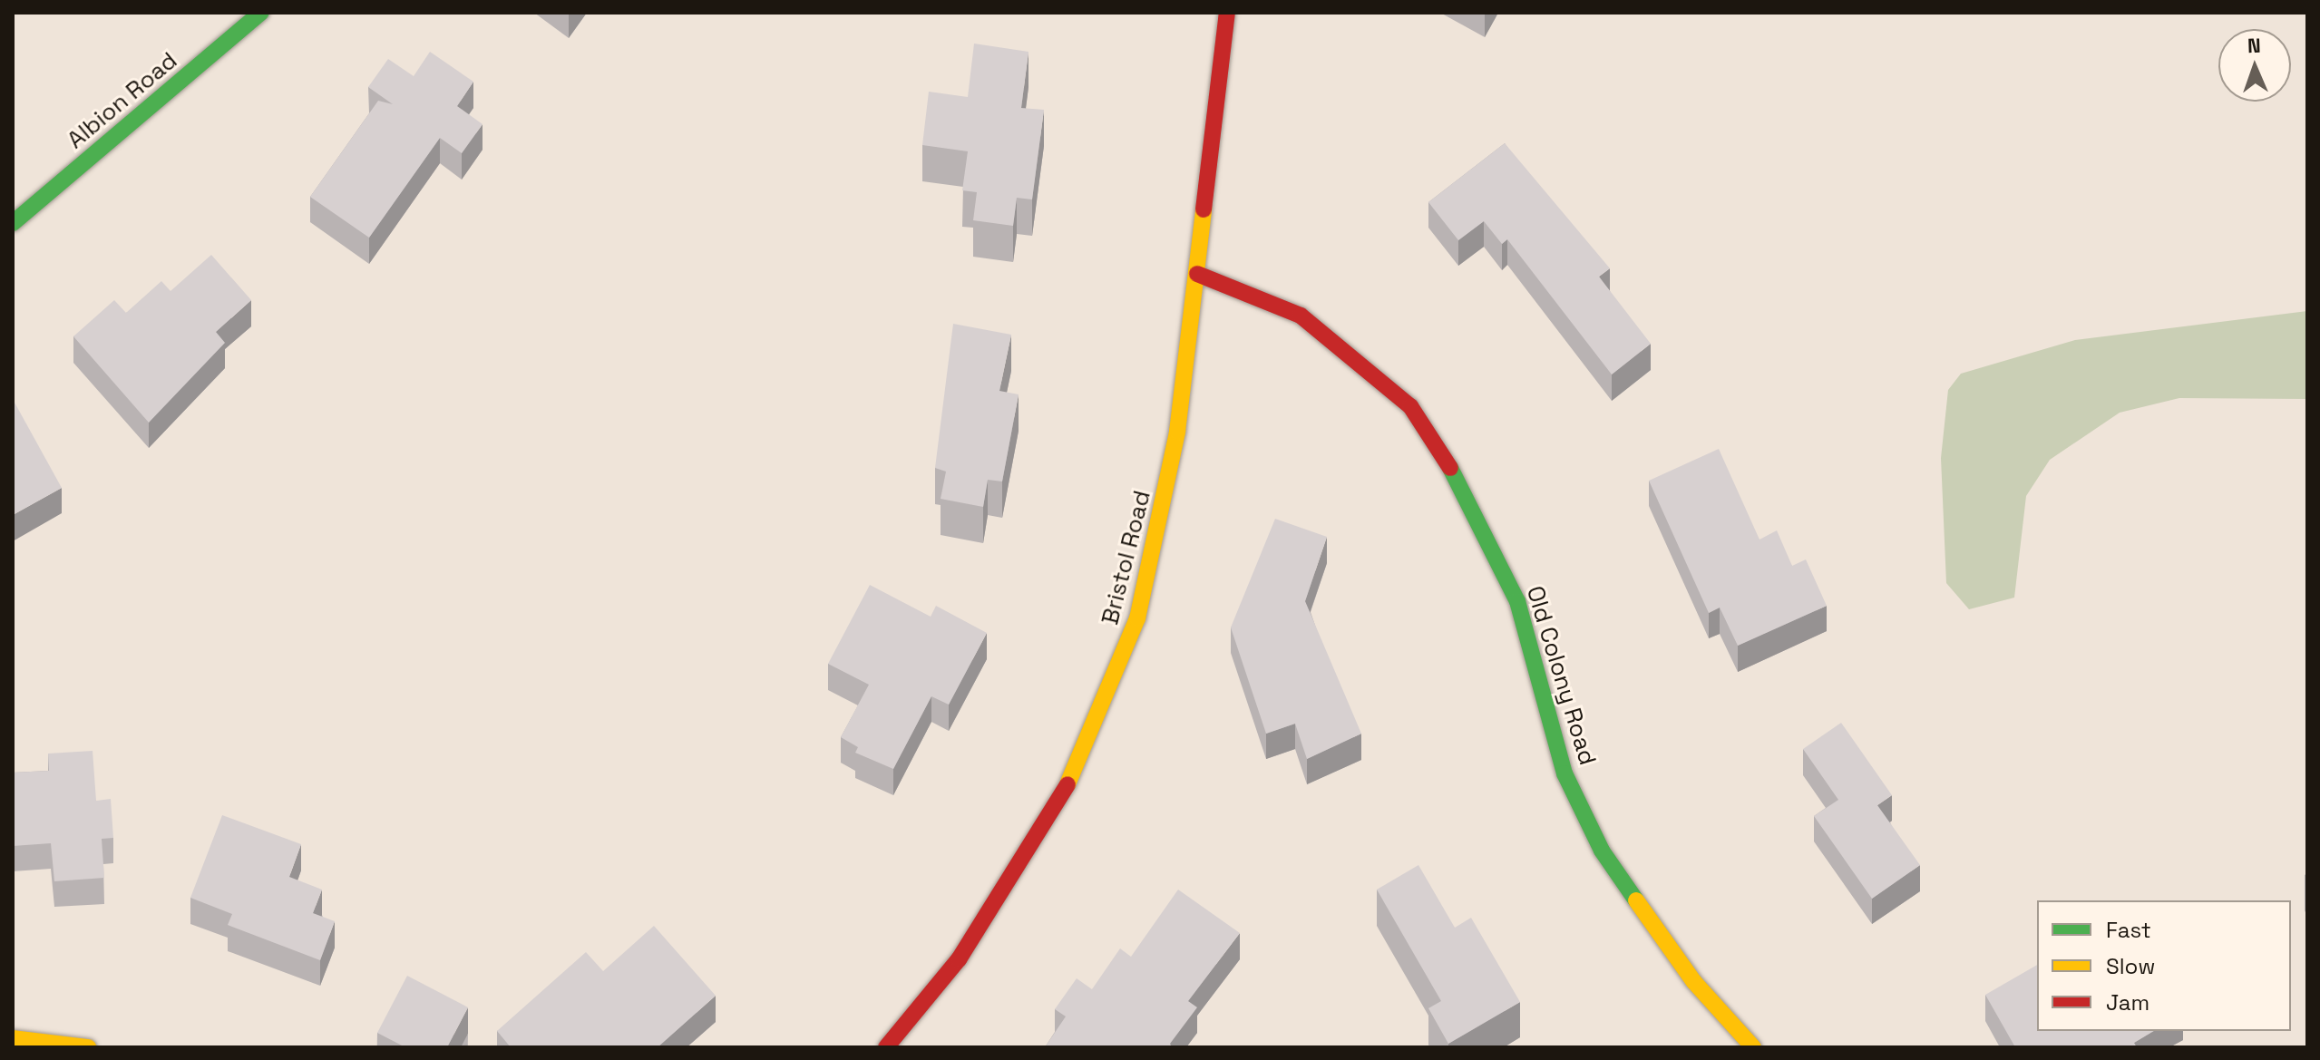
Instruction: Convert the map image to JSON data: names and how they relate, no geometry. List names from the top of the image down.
{
  "streets": {
    "street": ["Albion Road", "Bristol Road", "Old Colony Road"]
  },
  "crossings": [
    ["Bristol Road", "Old Colony Road"]
  ],
  "legend": ["Fast", "Slow", "Jam"],
  "north": "top"
}
